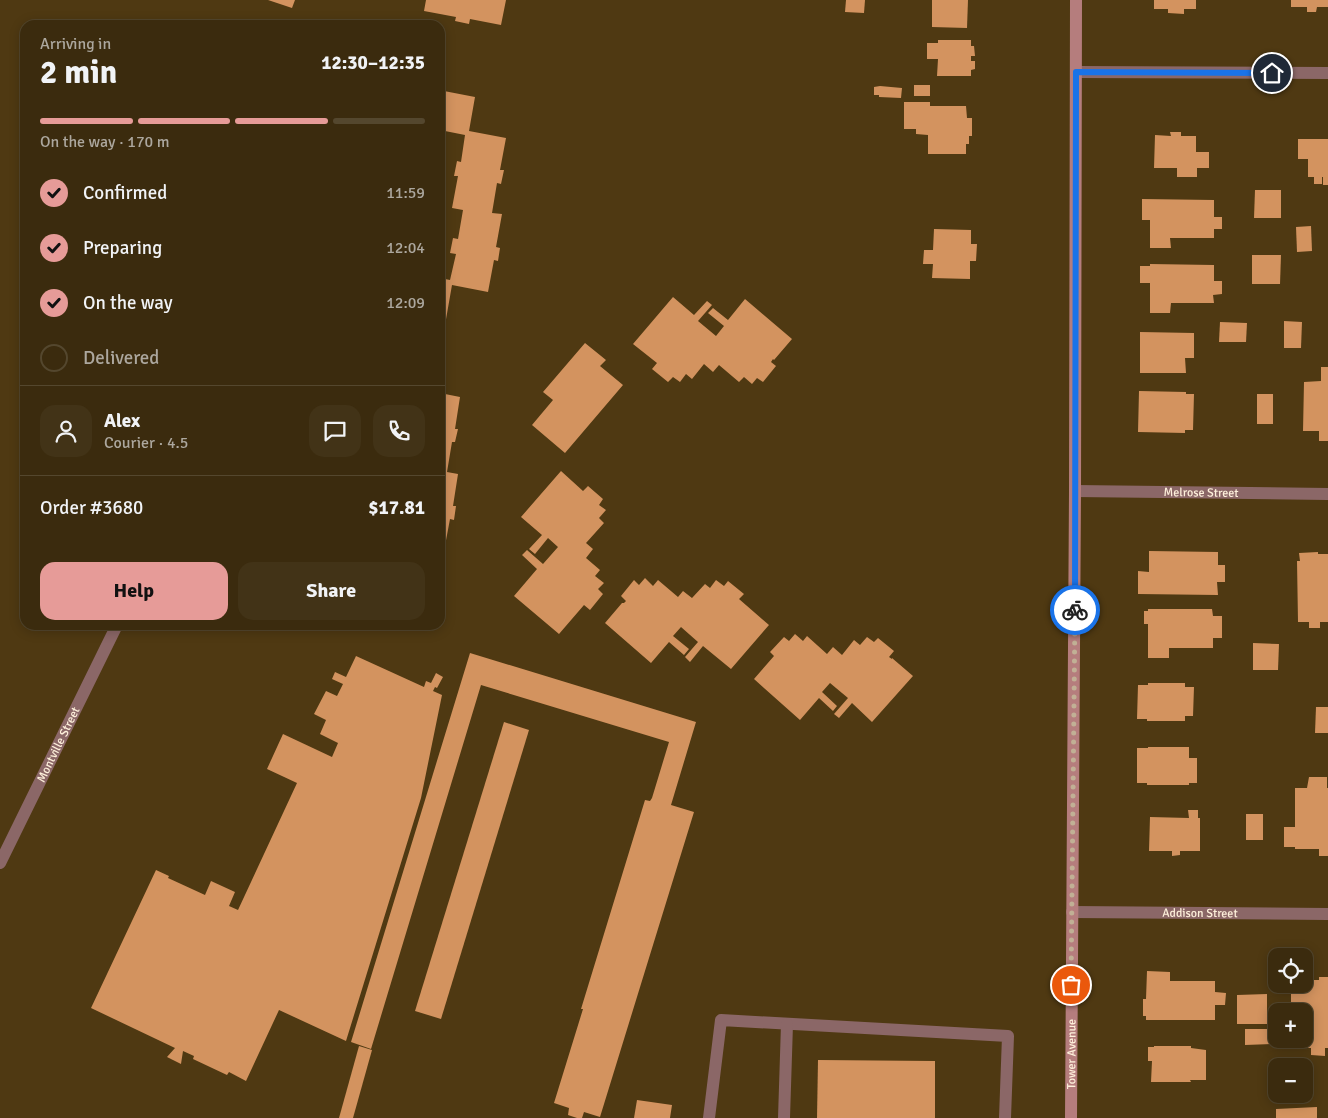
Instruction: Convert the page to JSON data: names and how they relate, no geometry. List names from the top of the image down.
{
  "streets": {
    "main road": ["Tower Avenue"],
    "street": ["Melrose Street", "Montville Street", "Addison Street"]
  },
  "crossings": [
    ["Melrose Street", "Tower Avenue"],
    ["Addison Street", "Tower Avenue"]
  ],
  "page": {
    "heading": ["2 min", "Arriving in", "12:30–12:35"],
    "panel": [
      "Alex",
      "Courier · 4.5",
      "Order #3680",
      "$17.81"
    ],
    "bar": "On the way · 170 m",
    "list": [
      ["Confirmed", "11:59"],
      ["Preparing", "12:04"],
      ["On the way", "12:09"],
      "Delivered"
    ],
    "buttons": ["Help", "Share"],
    "map_buttons": ["+", "−"]
  }
}
